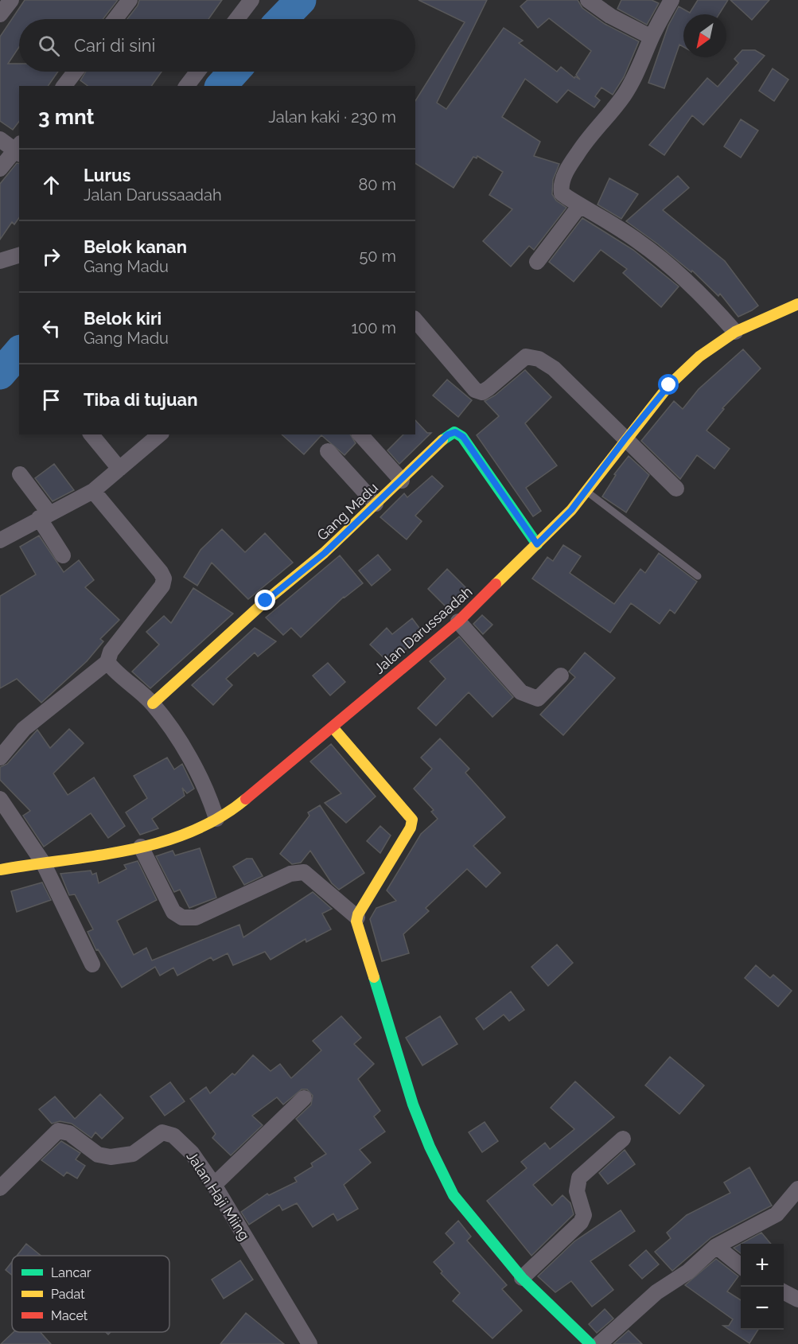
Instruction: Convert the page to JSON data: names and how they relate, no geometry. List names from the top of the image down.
{
  "streets": {
    "street": ["Gang Madu", "Jalan Darussaadah", "Jalan Haji Miing"]
  },
  "crossings": [
    ["Gang Madu", "Jalan Darussaadah"]
  ],
  "legend": ["Lancar", "Padat", "Macet"],
  "north": "bottom left",
  "page": {
    "search": "Cari di sini",
    "heading": ["3 mnt", "Jalan kaki · 230 m"],
    "list": [
      ["Lurus", "Jalan Darussaadah", "80 m"],
      ["Belok kanan", "Gang Madu", "50 m"],
      ["Belok kiri", "Gang Madu", "100 m"],
      "Tiba di tujuan"
    ],
    "map_buttons": ["+", "−"]
  }
}
